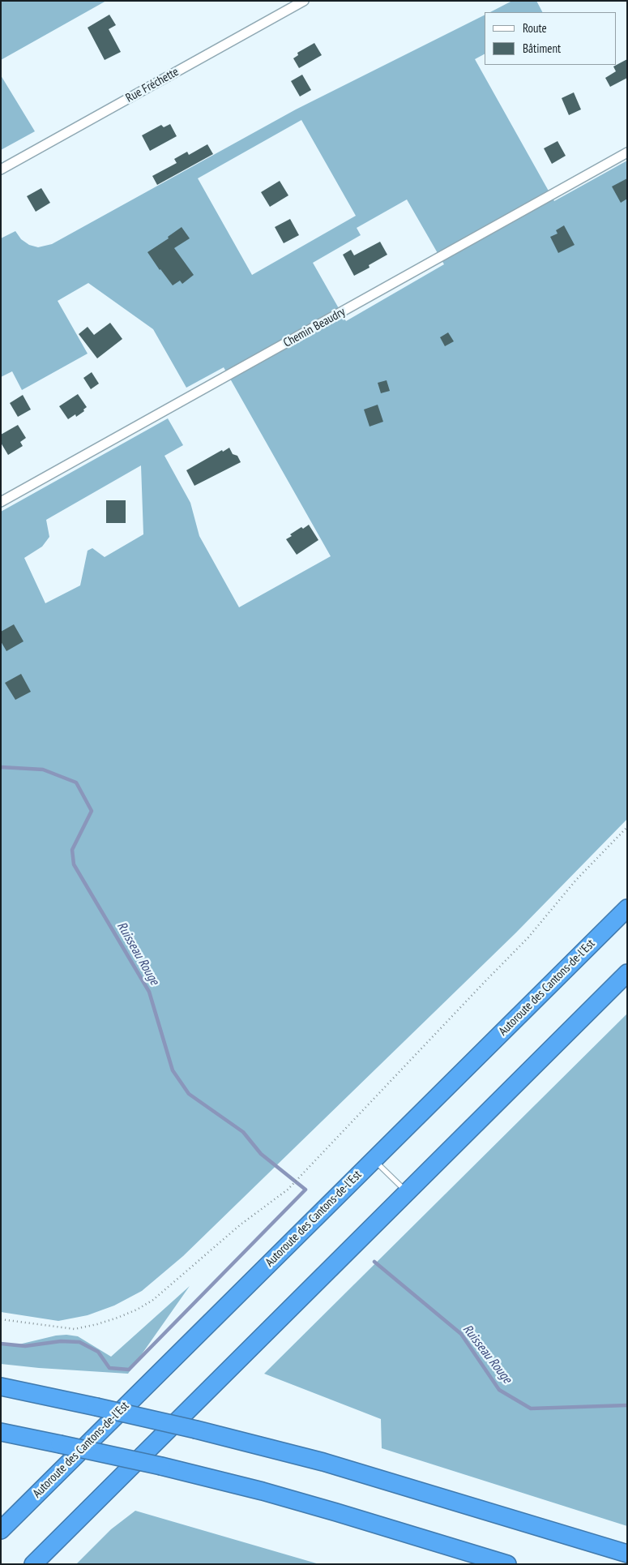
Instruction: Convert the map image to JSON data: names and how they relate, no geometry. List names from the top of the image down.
{
  "streets": {
    "highway": ["Autoroute des Cantons-de-l'Est"],
    "street": ["Rue Fréchette", "Chemin Beaudry"]
  },
  "water": ["Ruisseau Rouge"],
  "legend": ["Route", "Bâtiment"]
}
